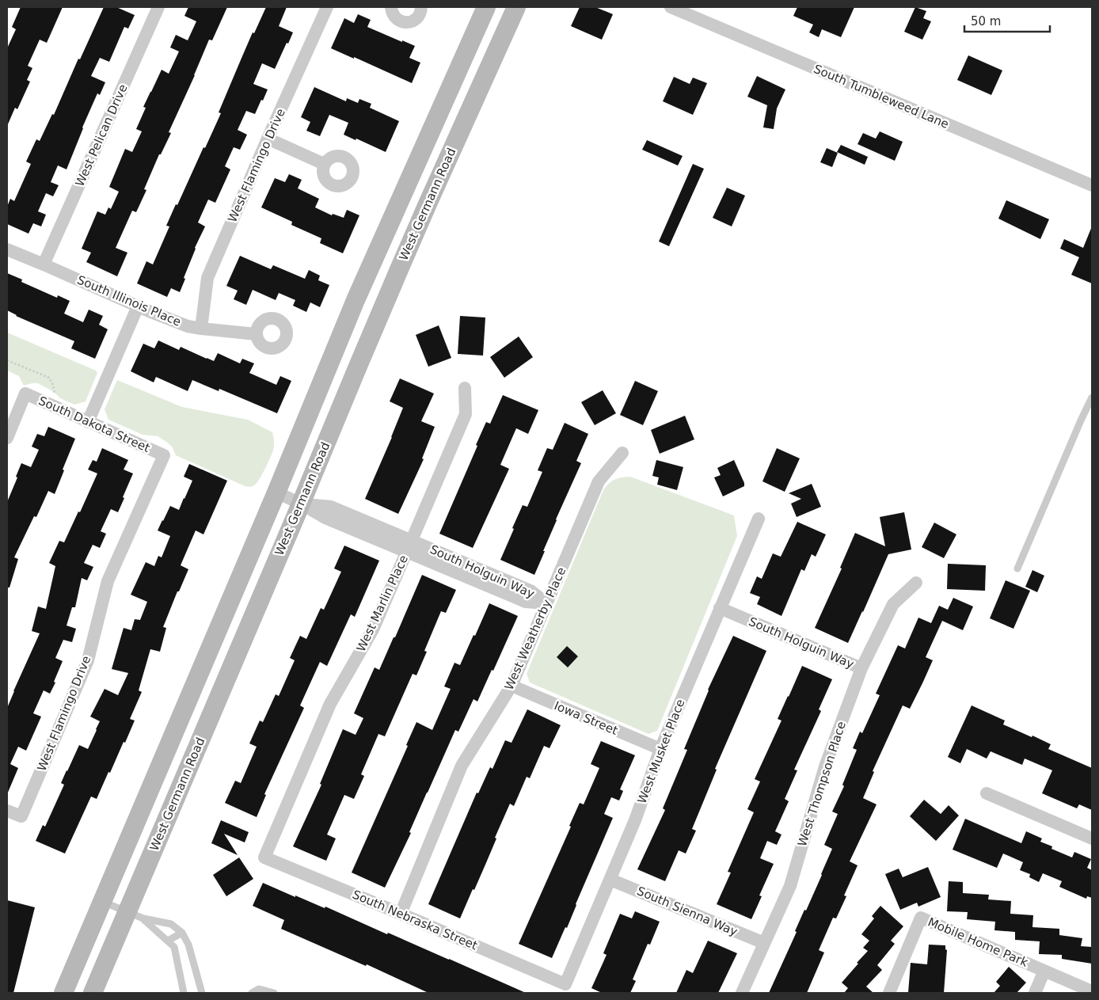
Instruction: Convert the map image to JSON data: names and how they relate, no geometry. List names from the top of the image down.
{
  "streets": {
    "main road": ["West Germann Road"],
    "street": [
      "South Tumbleweed Lane",
      "West Pelican Drive",
      "West Flamingo Drive",
      "South Illinois Place",
      "South Dakota Street",
      "South Holguin Way",
      "West Marlin Place",
      "West Weatherby Place",
      "Iowa Street",
      "West Musket Place",
      "West Thompson Place",
      "South Sienna Way",
      "South Nebraska Street",
      "Mobile Home Park"
    ]
  },
  "crossings": [
    ["West Pelican Drive", "South Illinois Place"],
    ["West Flamingo Drive", "South Illinois Place"],
    ["West Flamingo Drive", "South Dakota Street"],
    ["West Germann Road", "South Holguin Way"],
    ["South Holguin Way", "West Marlin Place"],
    ["South Holguin Way", "West Weatherby Place"],
    ["South Holguin Way", "West Musket Place"],
    ["South Holguin Way", "West Thompson Place"],
    ["West Marlin Place", "South Nebraska Street"],
    ["West Weatherby Place", "Iowa Street"],
    ["West Weatherby Place", "South Nebraska Street"],
    ["Iowa Street", "West Musket Place"],
    ["West Musket Place", "South Sienna Way"],
    ["West Musket Place", "South Nebraska Street"],
    ["West Thompson Place", "South Sienna Way"]
  ],
  "scale_bar": "50 m"
}
